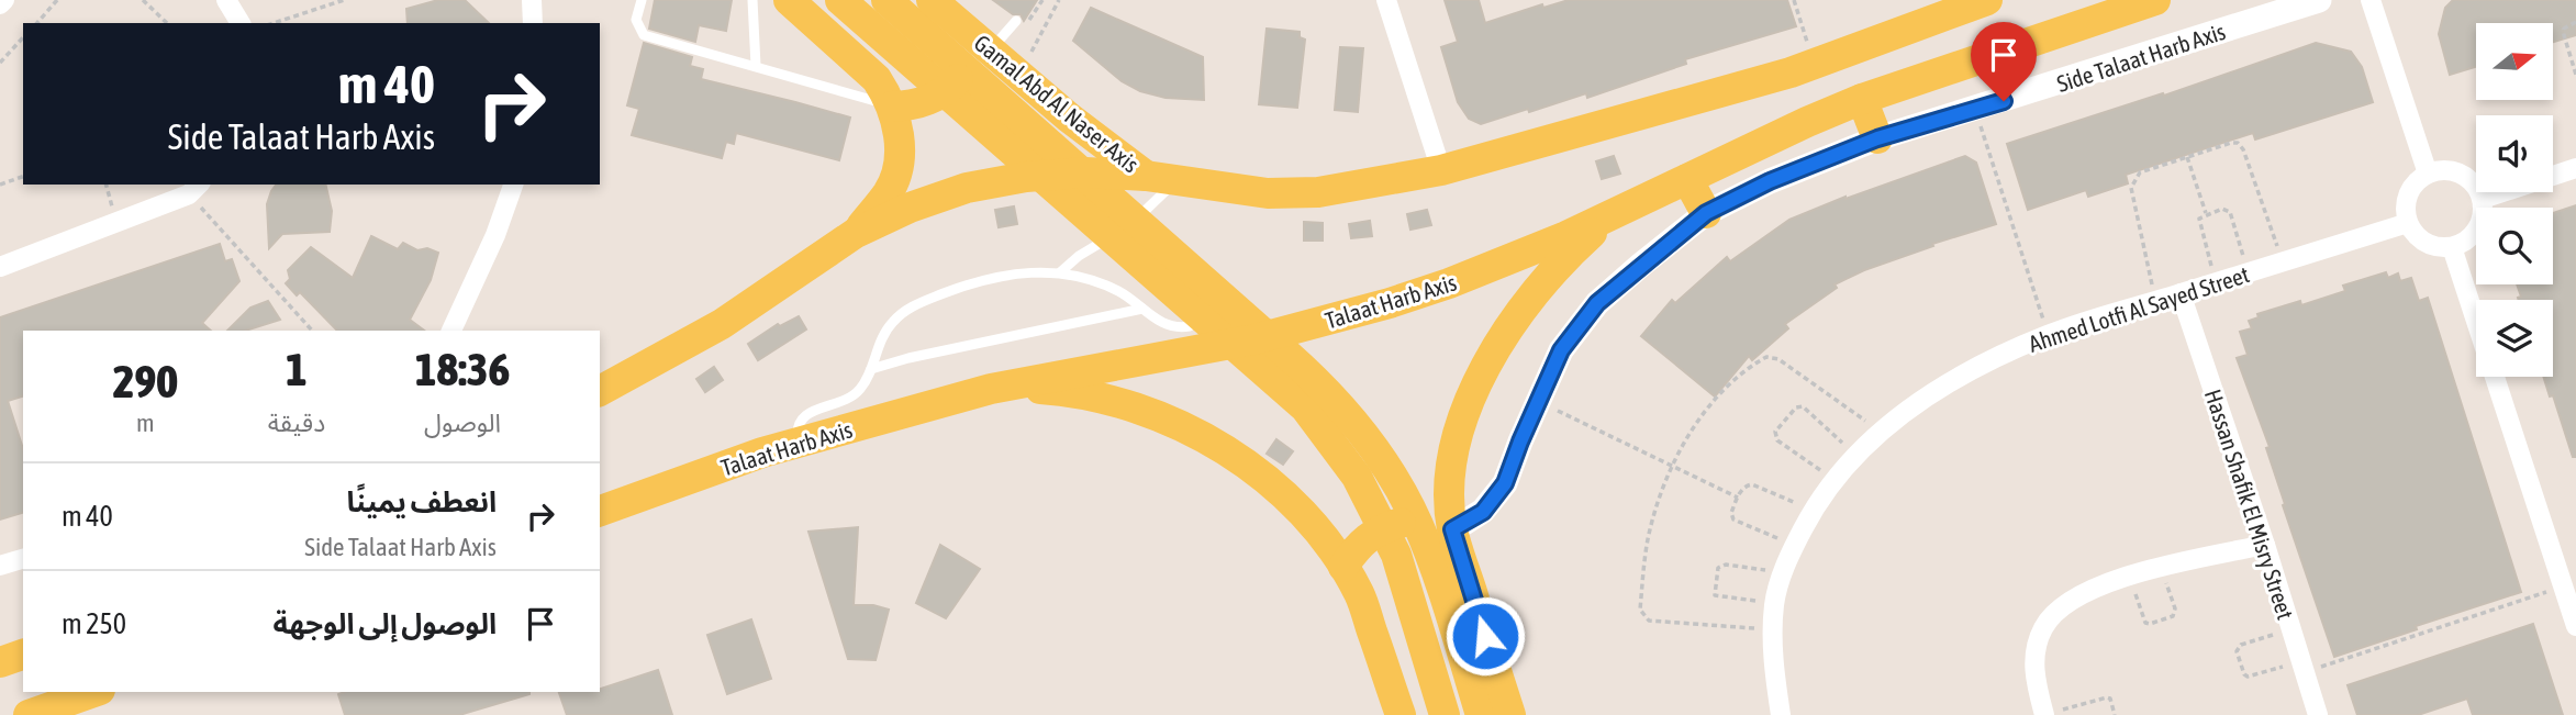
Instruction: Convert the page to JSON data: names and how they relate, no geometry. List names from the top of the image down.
{
  "streets": {
    "main road": ["Gamal Abd Al Naser Axis", "Talaat Harb Axis"],
    "street": ["Side Talaat Harb Axis", "Ahmed Lotfi Al Sayed Street", "Hassan Shafik El Misry Street"]
  },
  "crossings": [
    ["Ahmed Lotfi Al Sayed Street", "Hassan Shafik El Misry Street"]
  ],
  "north": "right",
  "page": {
    "turn": ["40 m", "Side Talaat Harb Axis"],
    "eta": [
      "18:36",
      "الوصول",
      "1",
      "دقيقة",
      "290",
      "m"
    ],
    "list": [
      {
        "name": "انعطف يمينًا",
        "note": "Side Talaat Harb Axis",
        "value": "40 m"
      },
      {
        "name": "الوصول إلى الوجهة",
        "value": "250 m"
      }
    ]
  }
}
